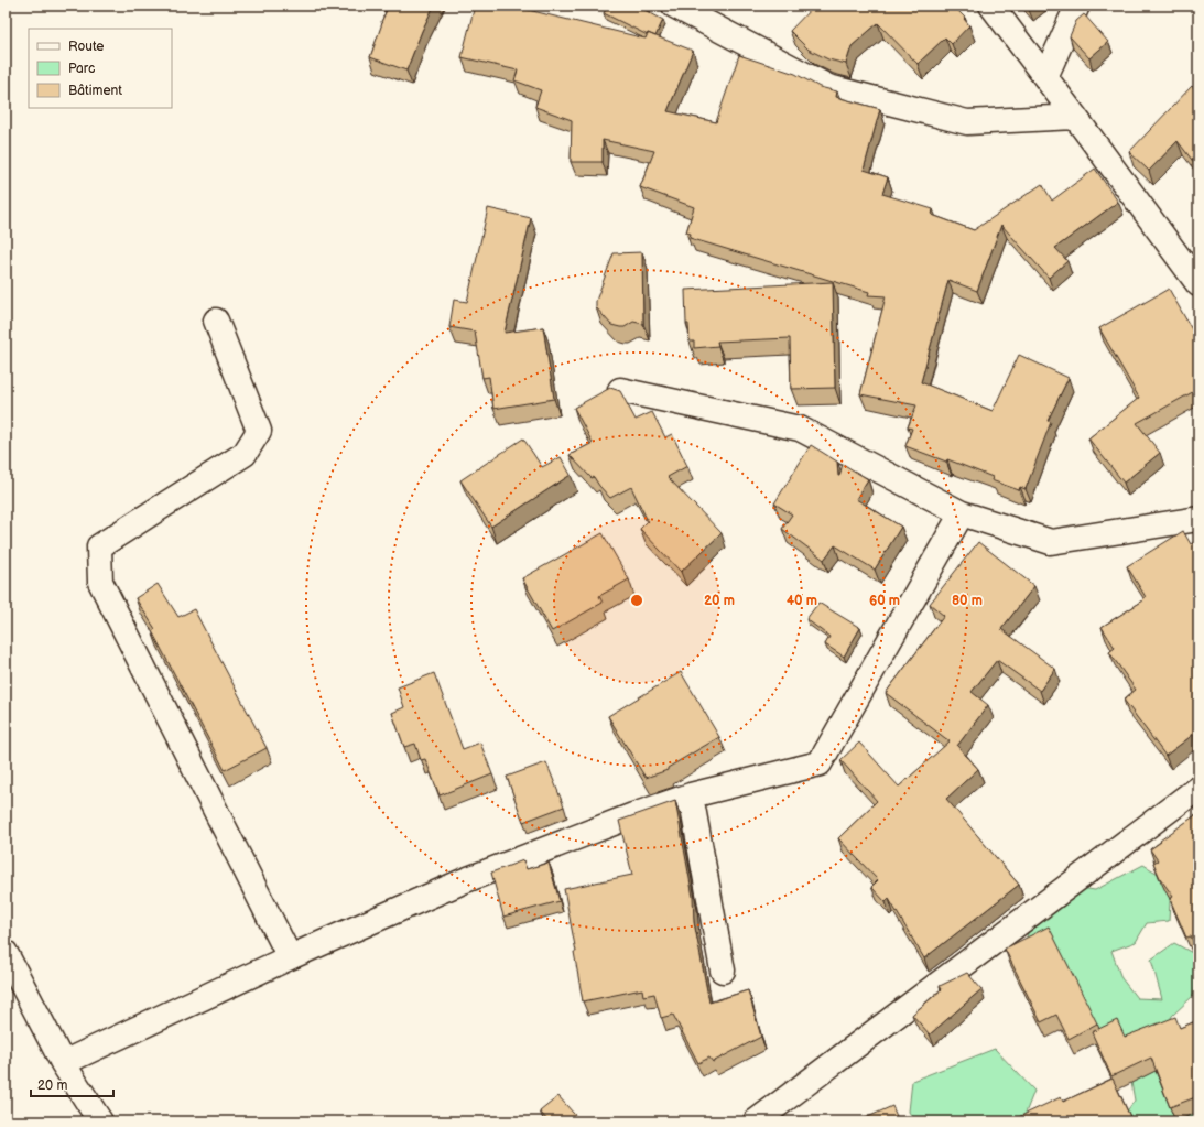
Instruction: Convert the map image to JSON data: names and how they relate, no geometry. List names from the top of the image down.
{
  "legend": ["Route", "Parc", "Bâtiment"],
  "scale_bar": "20 m",
  "rings": [
    "20 m",
    "40 m",
    "60 m",
    "80 m"
  ]
}
